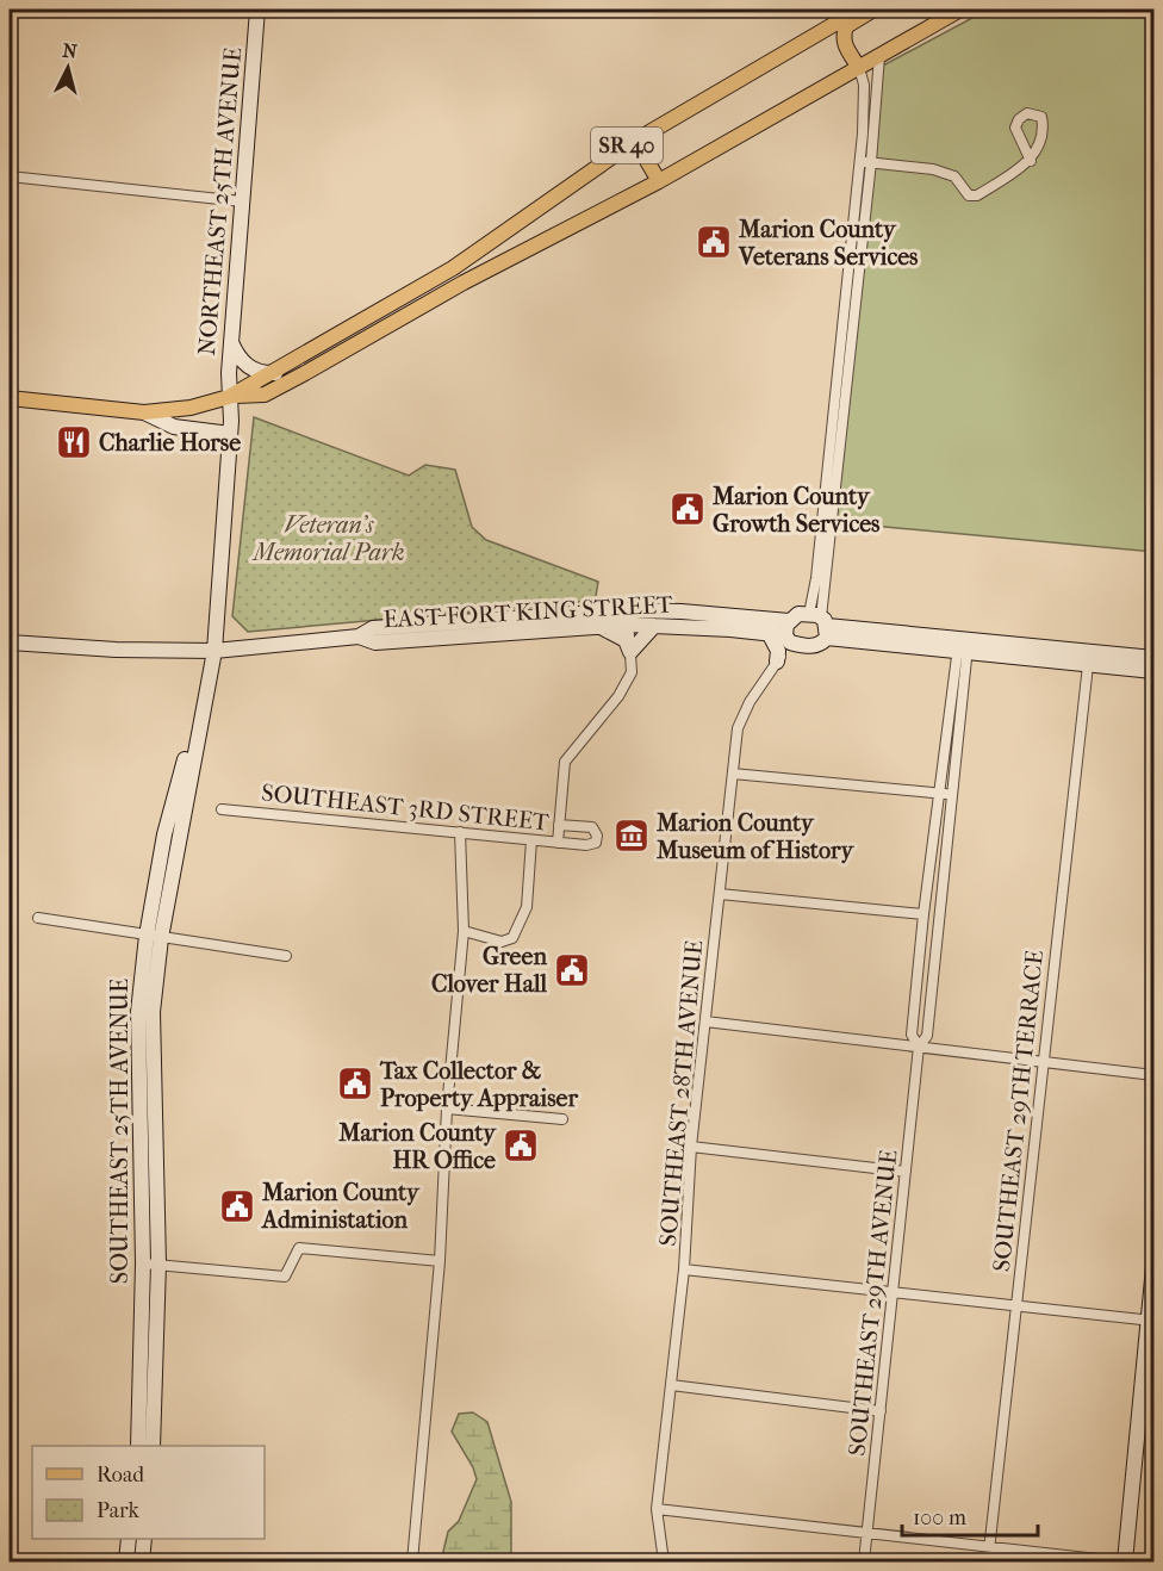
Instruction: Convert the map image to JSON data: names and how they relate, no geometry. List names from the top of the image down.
{
  "streets": {
    "main road": ["SR 40"],
    "street": [
      "NORTHEAST 25TH AVENUE",
      "EAST FORT KING STREET",
      "SOUTHEAST 3RD STREET",
      "SOUTHEAST 28TH AVENUE",
      "SOUTHEAST 29TH TERRACE",
      "SOUTHEAST 25TH AVENUE",
      "SOUTHEAST 29TH AVENUE"
    ]
  },
  "crossings": [
    ["SR 40", "NORTHEAST 25TH AVENUE"],
    ["SR 40", "SOUTHEAST 25TH AVENUE"],
    ["NORTHEAST 25TH AVENUE", "SOUTHEAST 25TH AVENUE"],
    ["EAST FORT KING STREET", "SOUTHEAST 28TH AVENUE"],
    ["EAST FORT KING STREET", "SOUTHEAST 25TH AVENUE"]
  ],
  "parks": ["Veteran's Memorial Park"],
  "places": {
    "public building": [
      "Marion County Veterans Services",
      "Marion County Growth Services",
      "Green Clover Hall",
      "Tax Collector & Property Appraiser",
      "Marion County HR Office",
      "Marion County Administation"
    ],
    "restaurant": ["Charlie Horse"],
    "museum": ["Marion County Museum of History"]
  },
  "legend": ["Road", "Park"],
  "scale_bar": "100 m",
  "north": "top"
}
